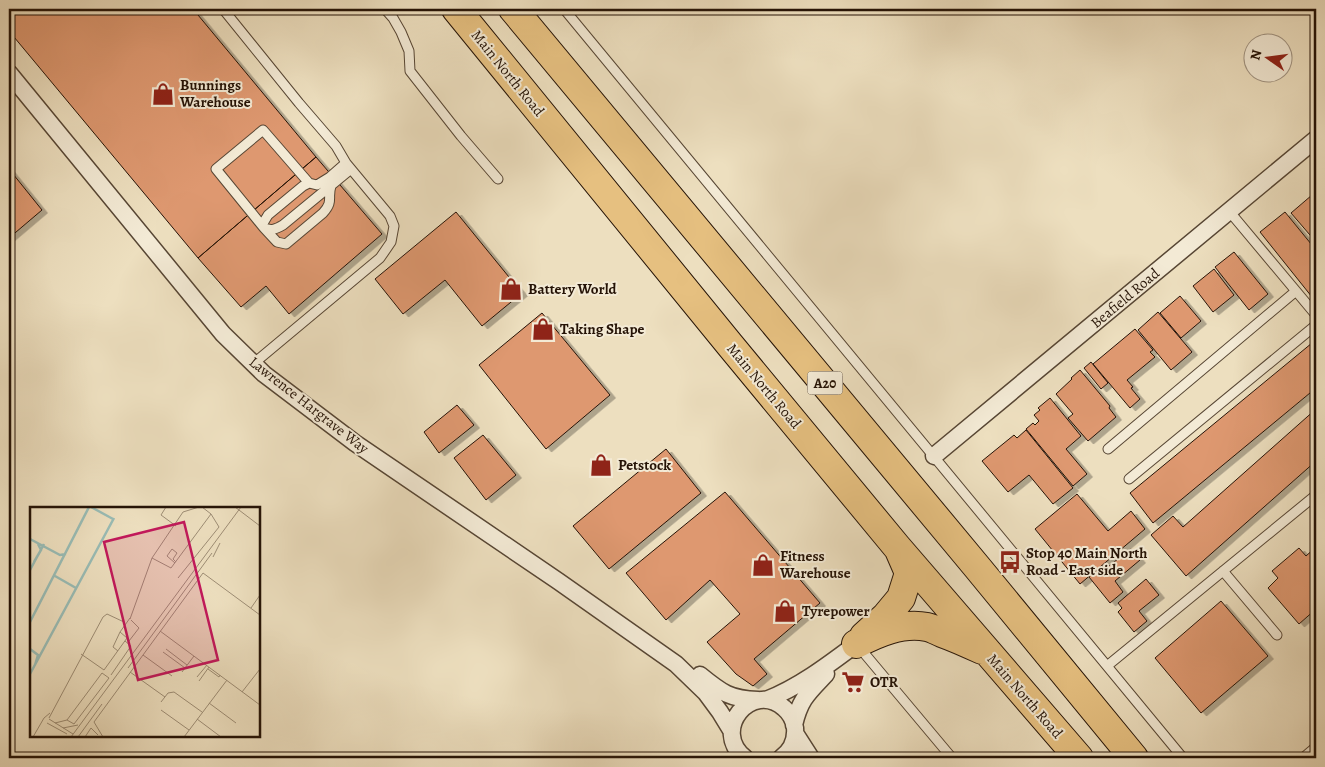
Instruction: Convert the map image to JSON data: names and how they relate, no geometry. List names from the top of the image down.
{
  "streets": {
    "highway": ["Main North Road", "A20"],
    "street": ["Beafield Road", "Lawrence Hargrave Way"]
  },
  "places": {
    "shop": [
      "Bunnings Warehouse",
      "Battery World",
      "Taking Shape",
      "Petstock",
      "Fitness Warehouse",
      "Tyrepower"
    ],
    "bus stop": ["Stop 40 Main North Road - East side"],
    "supermarket": ["OTR"]
  },
  "north": "left"
}
